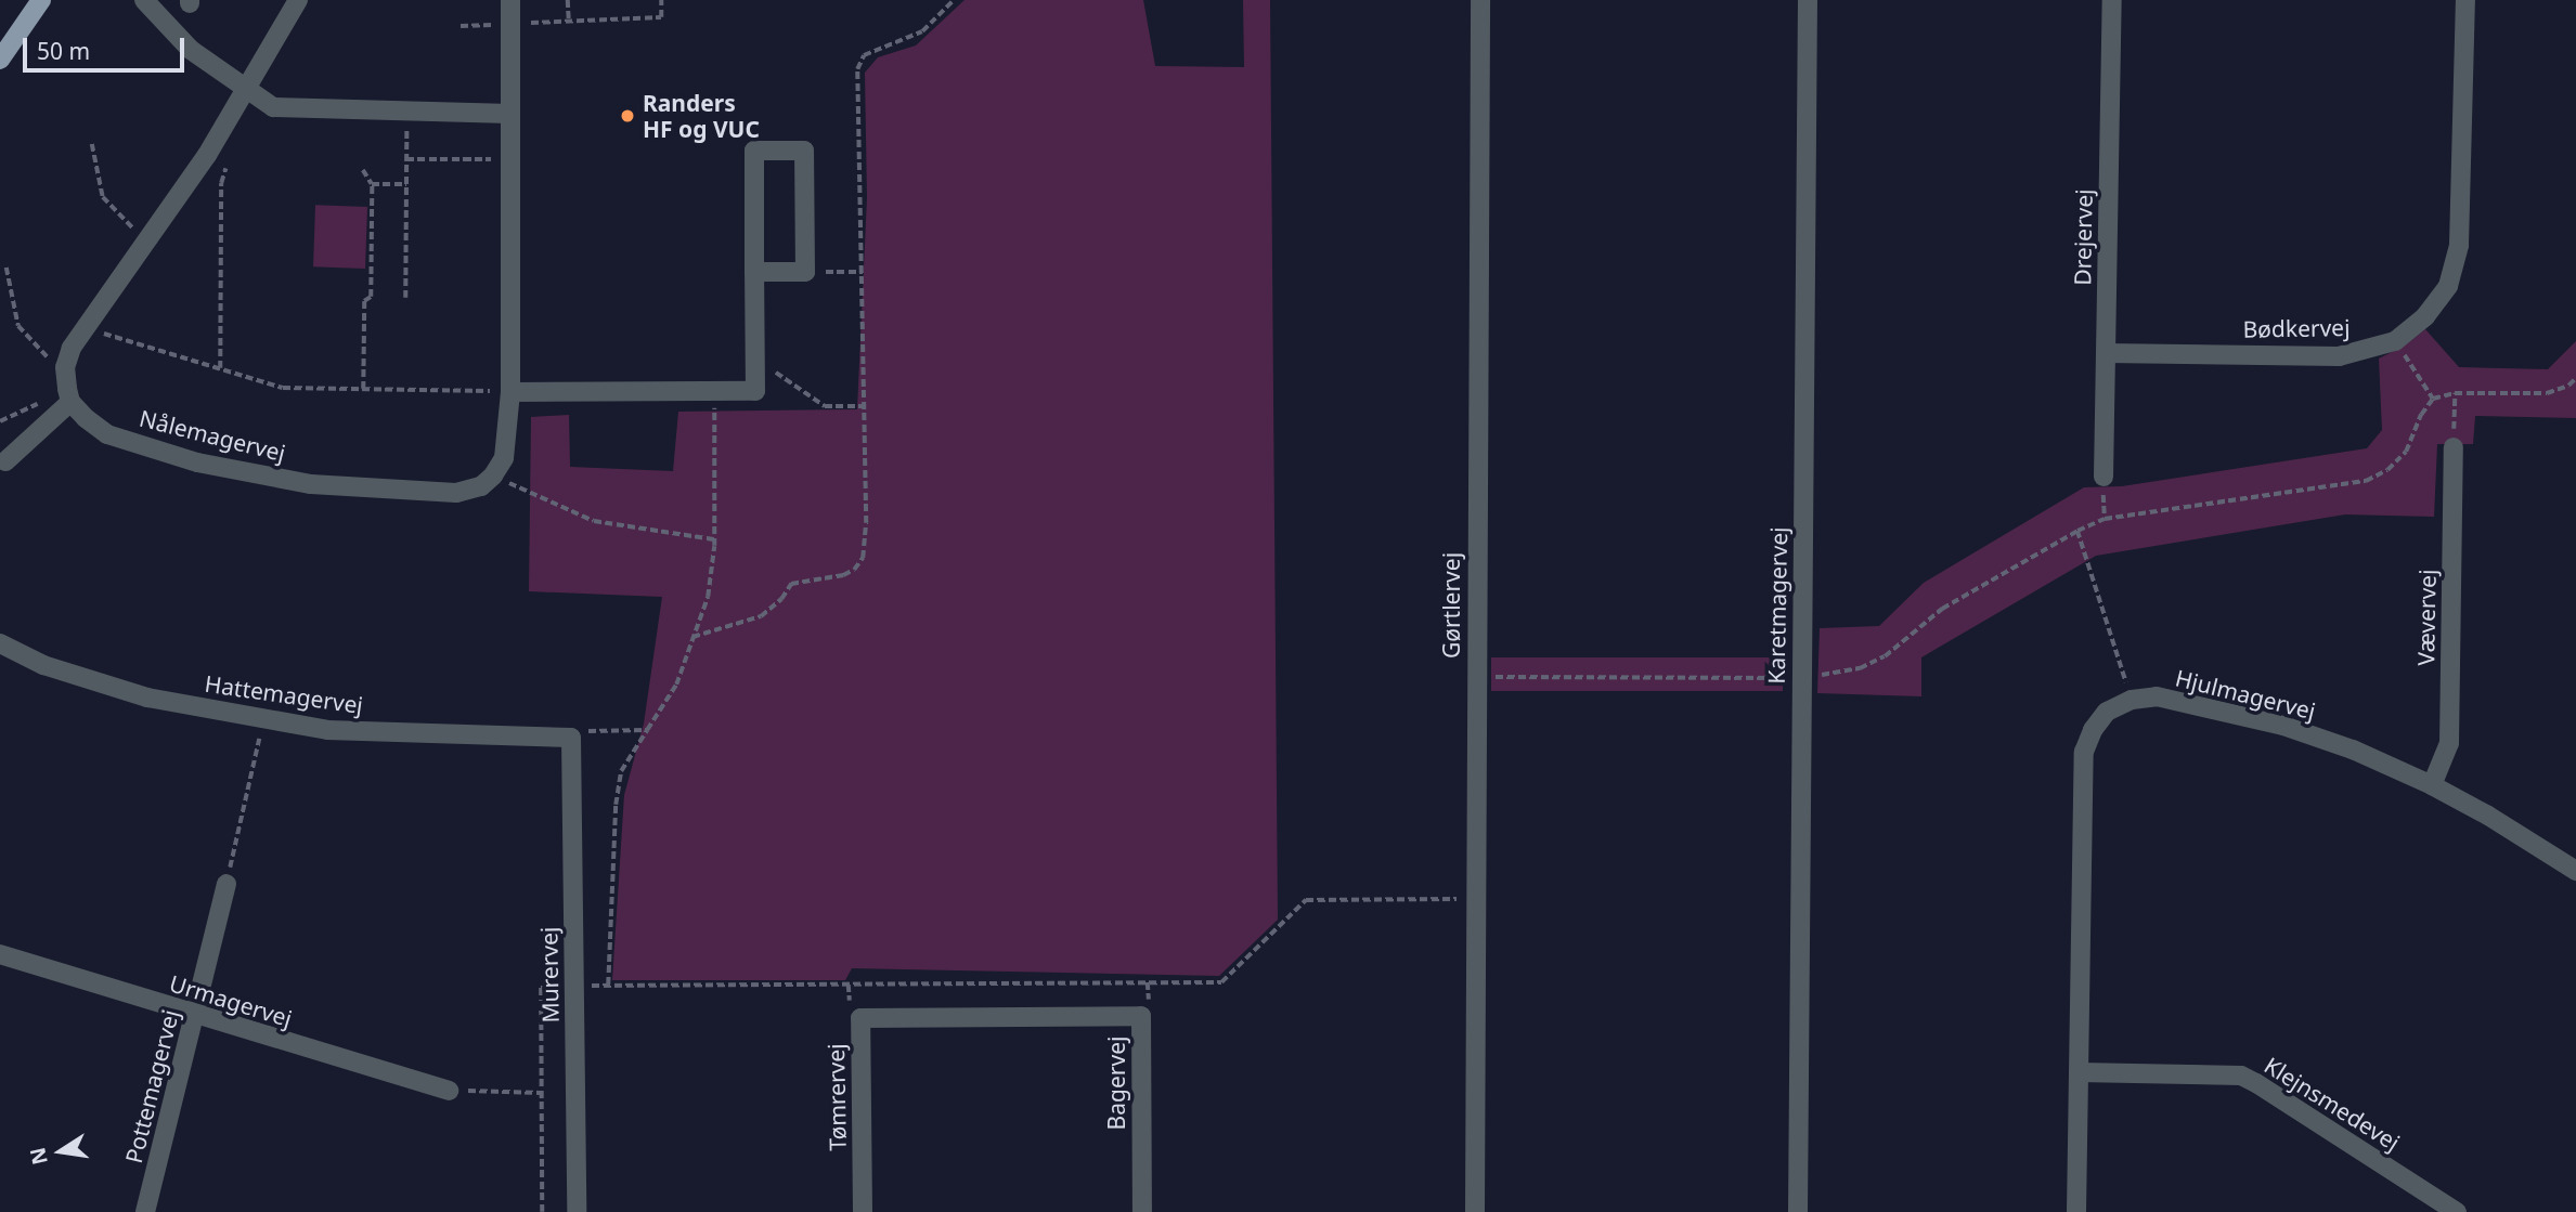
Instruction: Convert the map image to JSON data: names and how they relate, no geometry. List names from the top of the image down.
{
  "streets": {
    "street": [
      "Drejervej",
      "Bødkervej",
      "Nålemagervej",
      "Gørtlervej",
      "Karetmagervej",
      "Vævervej",
      "Hattemagervej",
      "Hjulmagervej",
      "Murervej",
      "Urmagervej",
      "Bagervej",
      "Pottemagervej",
      "Tømrervej",
      "Klejnsmedevej"
    ]
  },
  "crossings": [
    ["Drejervej", "Bødkervej"],
    ["Vævervej", "Hjulmagervej"],
    ["Hattemagervej", "Murervej"],
    ["Urmagervej", "Pottemagervej"],
    ["Bagervej", "Tømrervej"]
  ],
  "places": ["Randers HF og VUC"],
  "scale_bar": "50 m",
  "north": "left"
}
